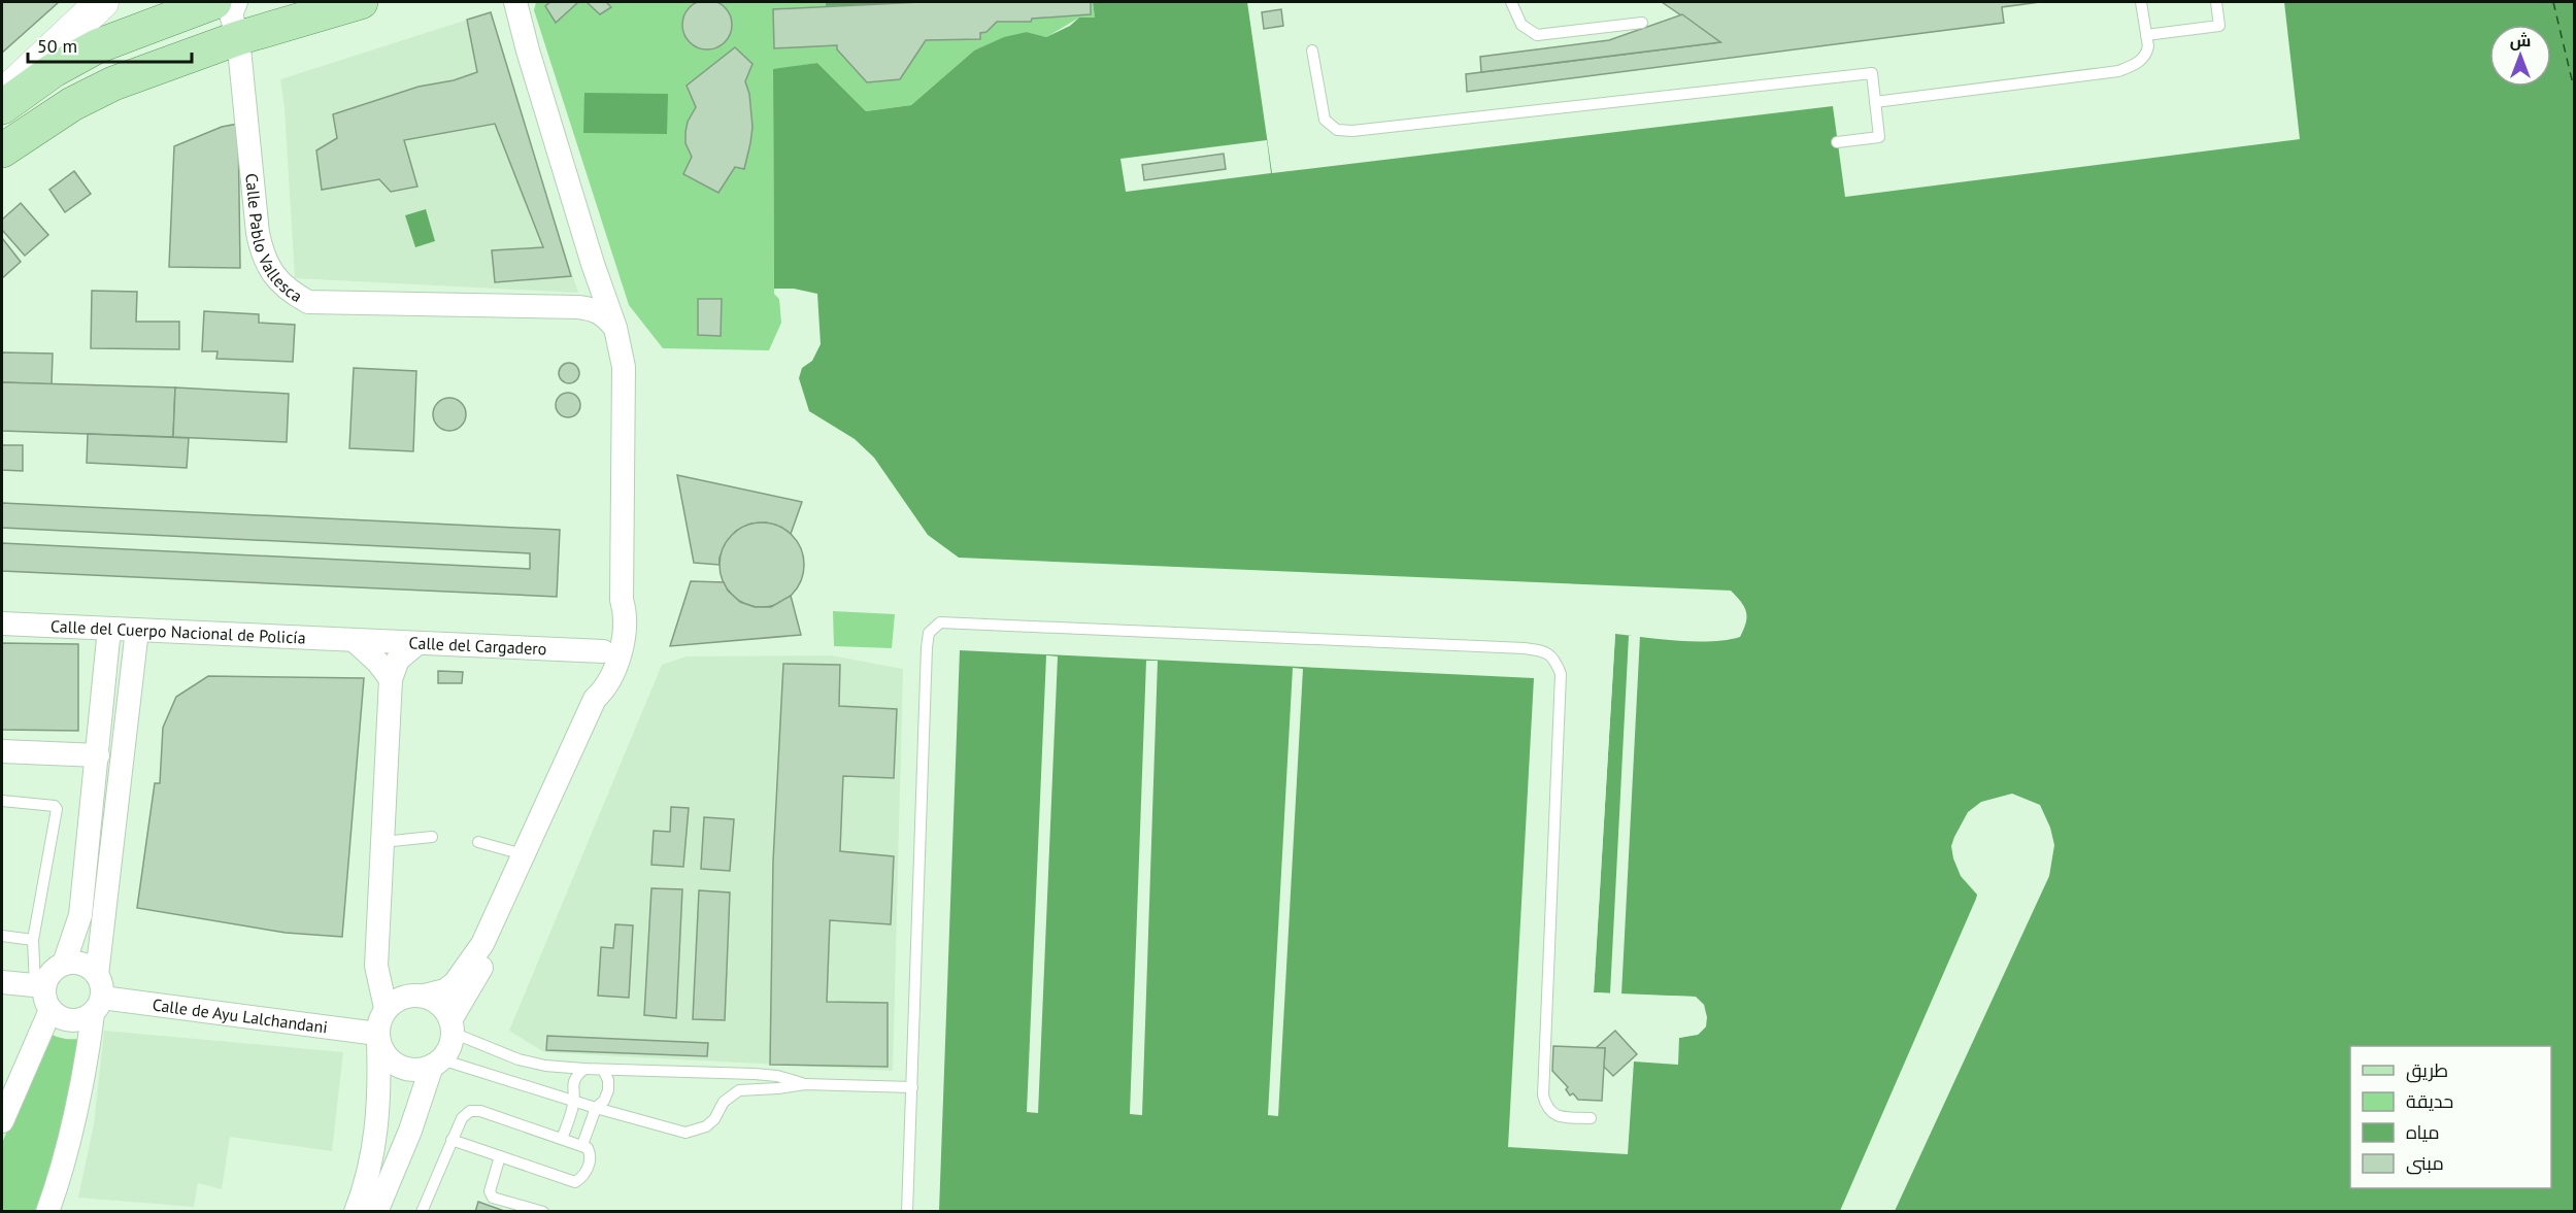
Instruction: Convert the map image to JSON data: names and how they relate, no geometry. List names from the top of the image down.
{
  "streets": {
    "street": [
      "Calle Pablo Vallesca",
      "Calle del Cuerpo Nacional de Policía",
      "Calle del Cargadero",
      "Calle de Ayu Lalchandani"
    ]
  },
  "crossings": [
    ["Calle del Cuerpo Nacional de Policía", "Calle del Cargadero"]
  ],
  "legend": [
    "طريق",
    "حديقة",
    "مياه",
    "مبنى"
  ],
  "scale_bar": "50 m",
  "north": "top"
}
